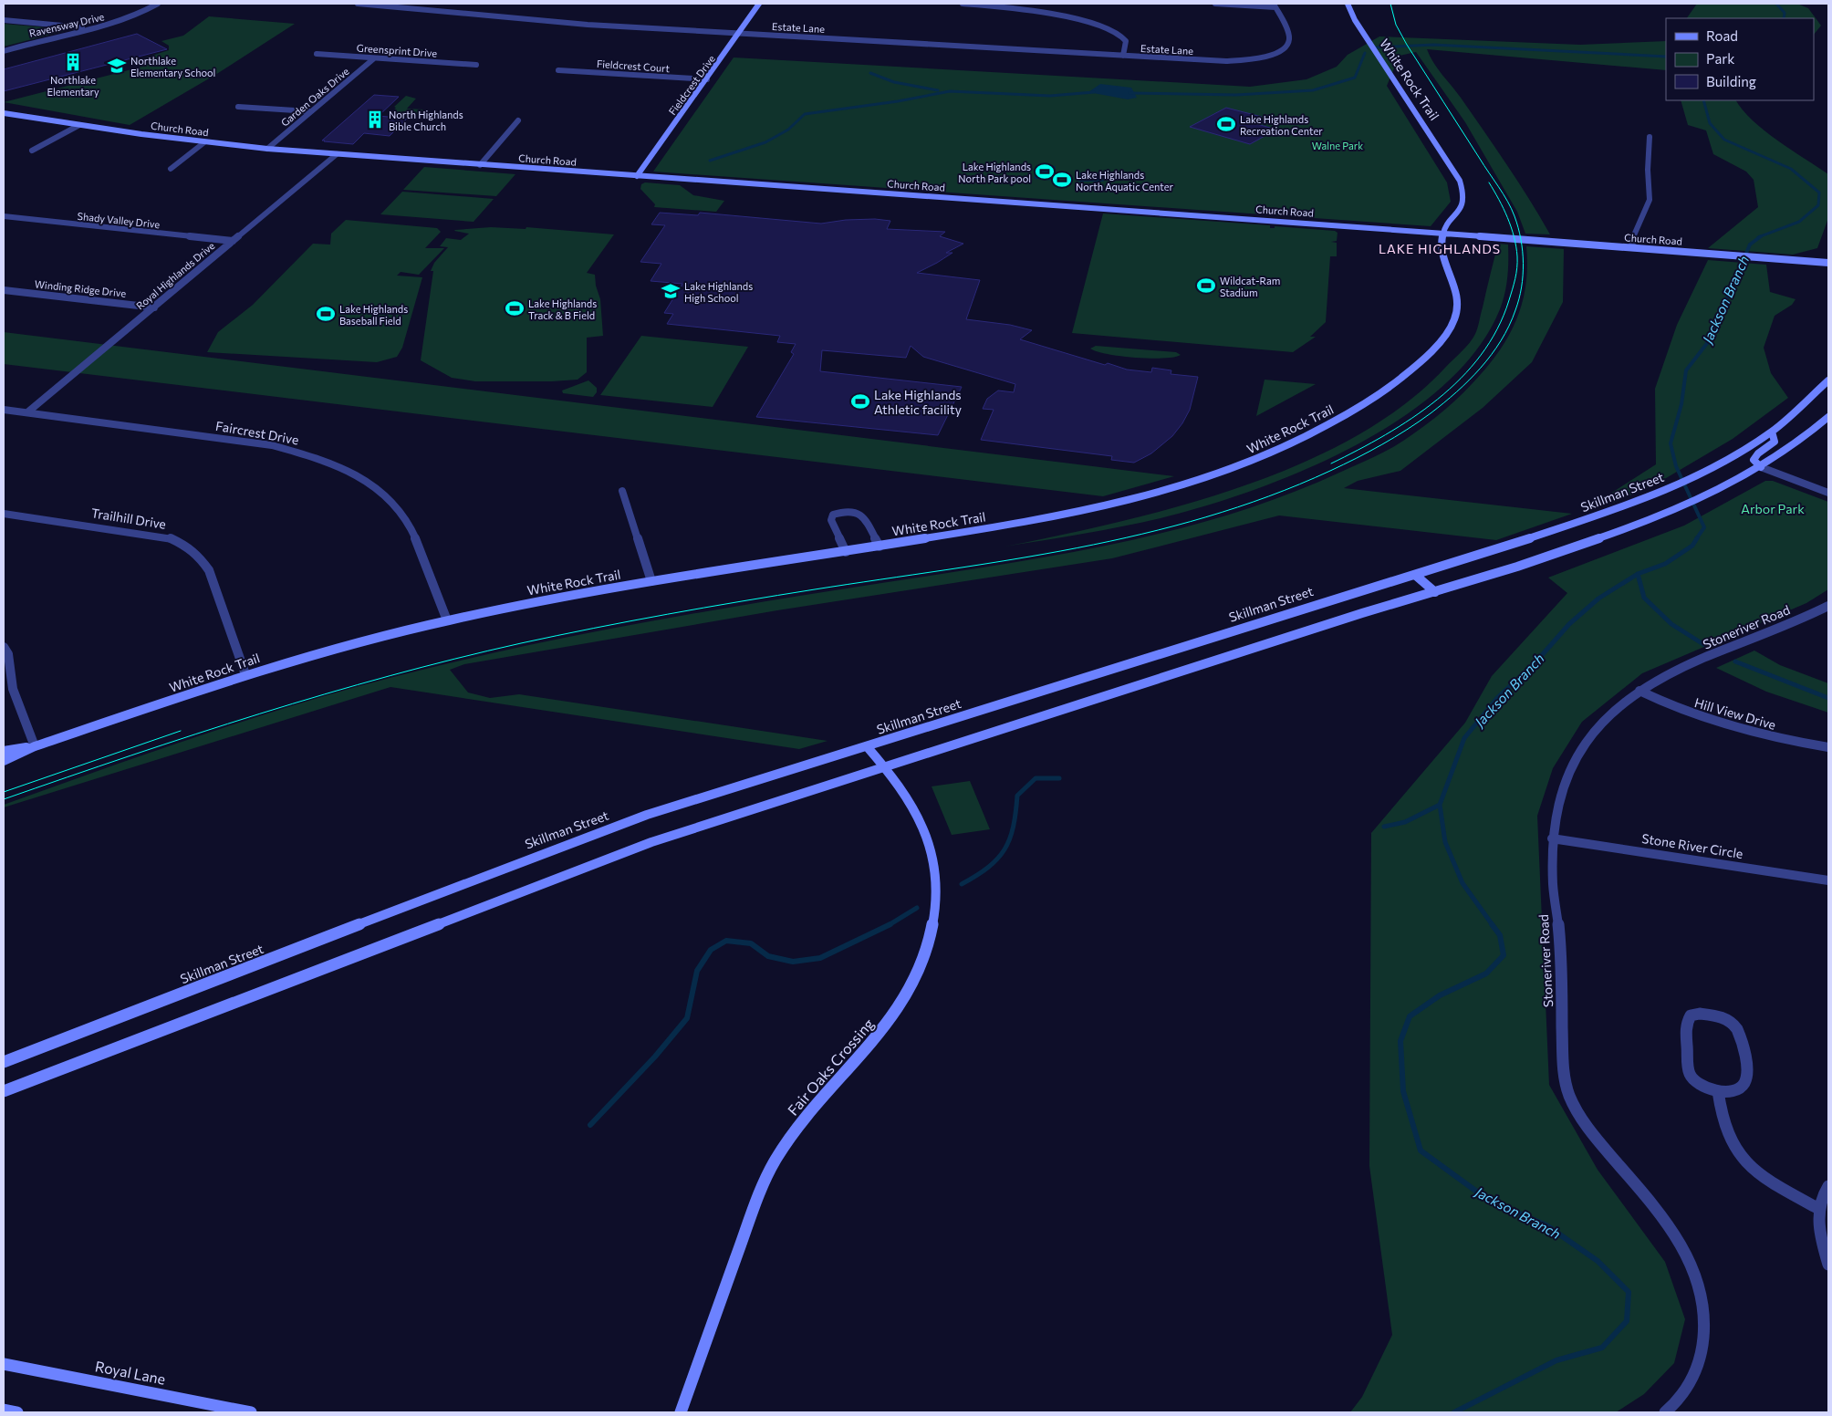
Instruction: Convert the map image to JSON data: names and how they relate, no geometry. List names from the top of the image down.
{
  "streets": {
    "street": [
      "Ravensway Drive",
      "Estate Lane",
      "Greensprint Drive",
      "Fieldcrest Court",
      "White Rock Trail",
      "Fieldcrest Drive",
      "Garden Oaks Drive",
      "Church Road",
      "Shady Valley Drive",
      "Royal Highlands Drive",
      "Winding Ridge Drive",
      "Faircrest Drive",
      "Skillman Street",
      "Trailhill Drive",
      "Stoneriver Road",
      "Hill View Drive",
      "Stone River Circle",
      "Fair Oaks Crossing",
      "Royal Lane"
    ]
  },
  "crossings": [
    ["Estate Lane", "Fieldcrest Drive"],
    ["Greensprint Drive", "Garden Oaks Drive"],
    ["Fieldcrest Court", "Fieldcrest Drive"],
    ["White Rock Trail", "Church Road"],
    ["White Rock Trail", "Faircrest Drive"],
    ["White Rock Trail", "Trailhill Drive"],
    ["Fieldcrest Drive", "Church Road"],
    ["Garden Oaks Drive", "Church Road"],
    ["Church Road", "Royal Highlands Drive"],
    ["Shady Valley Drive", "Royal Highlands Drive"],
    ["Royal Highlands Drive", "Winding Ridge Drive"],
    ["Royal Highlands Drive", "Faircrest Drive"],
    ["Skillman Street", "Fair Oaks Crossing"],
    ["Stoneriver Road", "Hill View Drive"],
    ["Stoneriver Road", "Stone River Circle"]
  ],
  "districts": ["LAKE HIGHLANDS"],
  "water": ["Jackson Branch"],
  "parks": ["Walne Park", "Arbor Park"],
  "places": {
    "building": ["Northlake Elementary", "North Highlands Bible Church"],
    "school or university": ["Northlake Elementary School", "Lake Highlands High School"],
    "sports": [
      "Lake Highlands Recreation Center",
      "Lake Highlands North Park pool",
      "Lake Highlands North Aquatic Center",
      "Wildcat-Ram Stadium",
      "Lake Highlands Track & B Field",
      "Lake Highlands Baseball Field",
      "Lake Highlands Athletic facility"
    ]
  },
  "legend": ["Road", "Park", "Building"]
}
